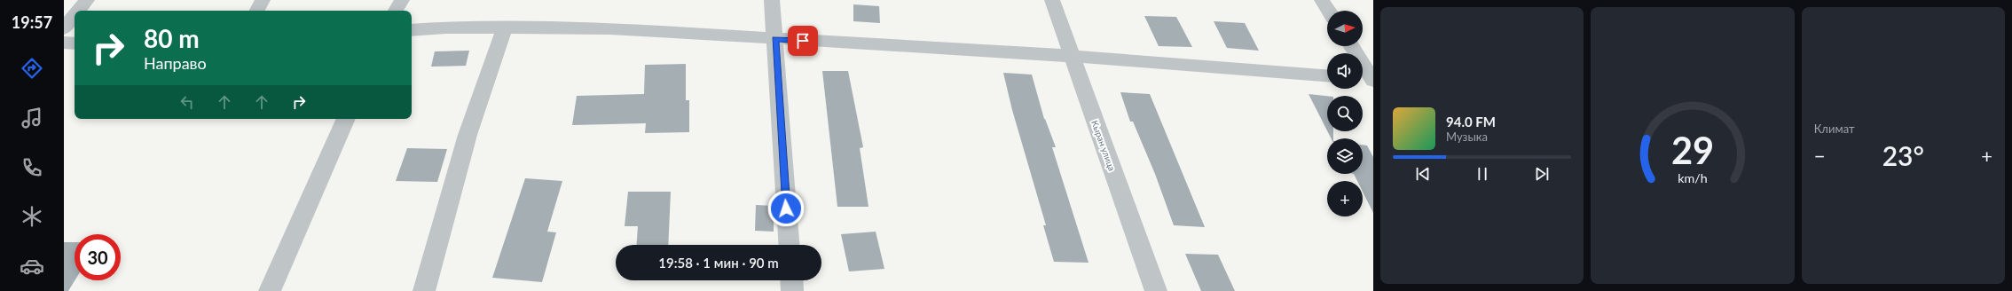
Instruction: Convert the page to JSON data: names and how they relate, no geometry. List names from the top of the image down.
{
  "streets": {
    "street": ["Кыран улица"]
  },
  "north": "right",
  "page": {
    "tabs": "19:57",
    "tile": "Климат",
    "map_buttons": "+",
    "turn": ["80 m", "Направо"],
    "song": ["94.0 FM", "Музыка"],
    "heat": ["−", "23°", "+"],
    "limit": "30",
    "trip": "19:58 · 1 мин · 90 m",
    "gauge": ["29", "km/h"]
  }
}
